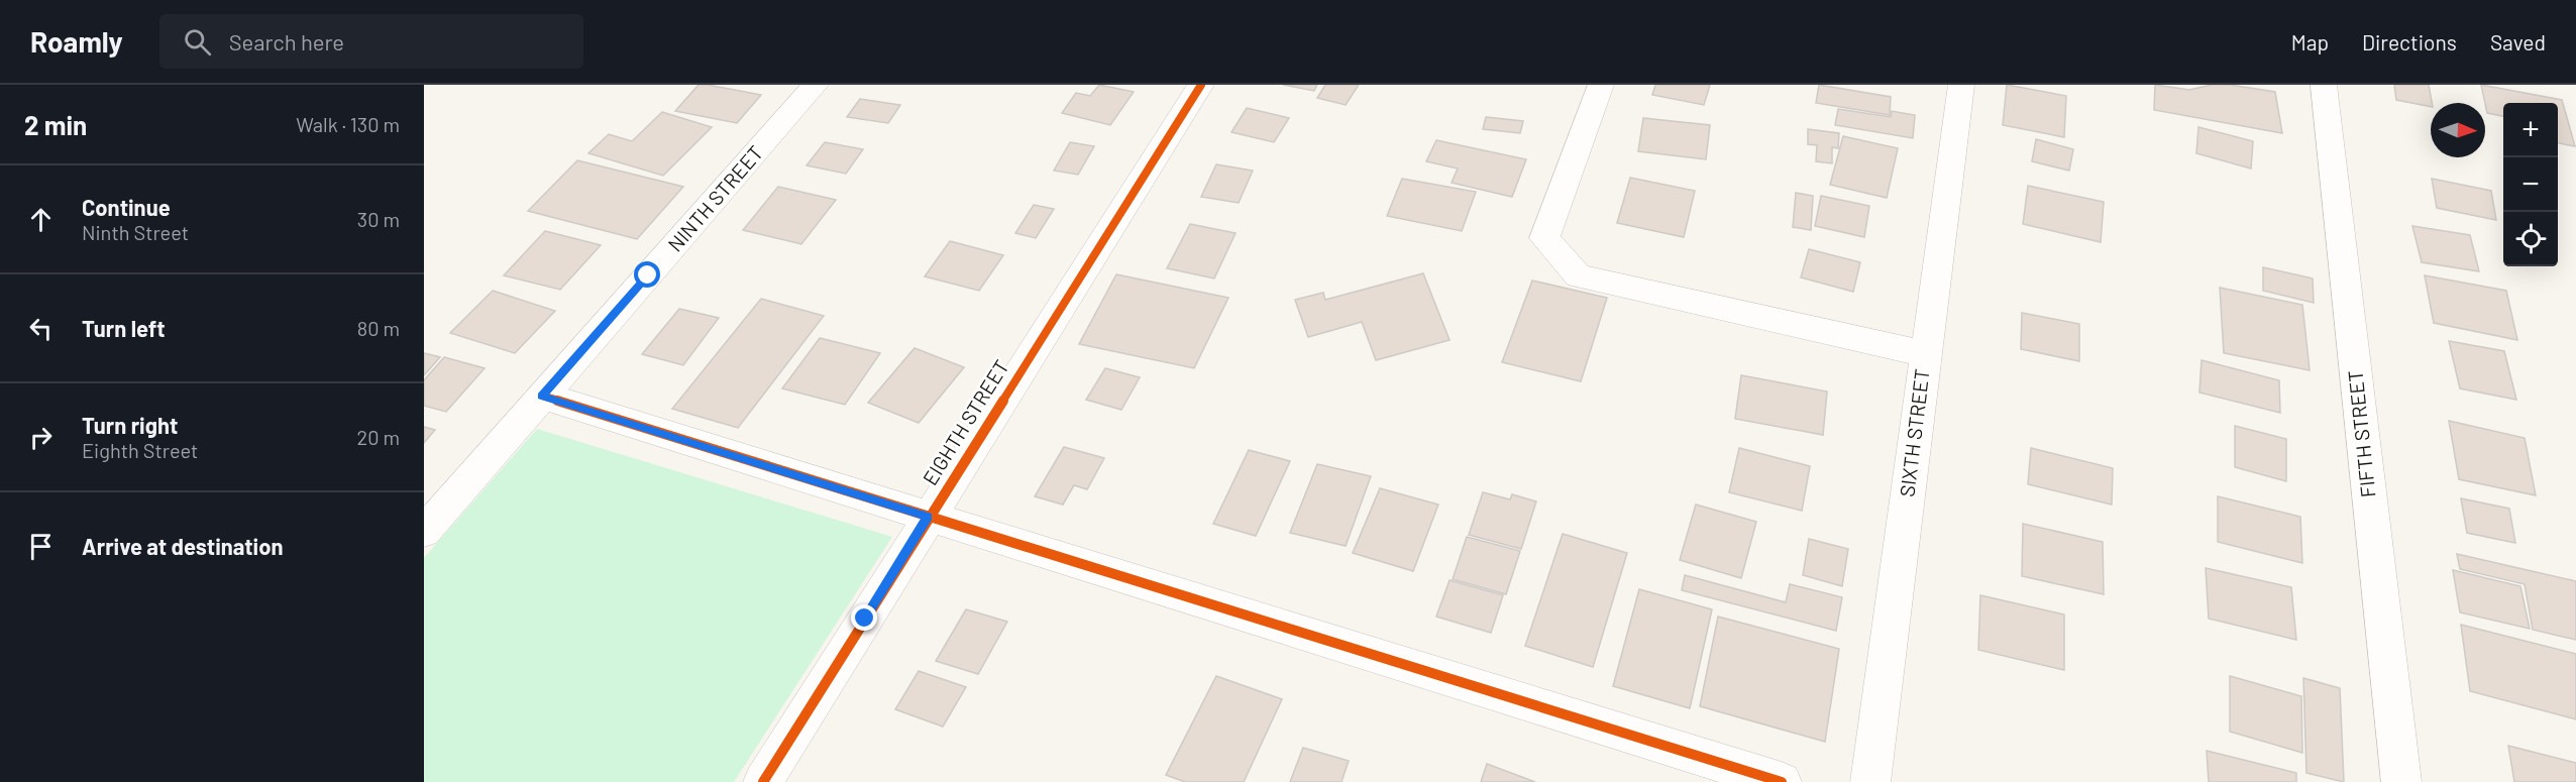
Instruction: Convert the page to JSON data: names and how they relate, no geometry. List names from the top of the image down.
{
  "streets": {
    "street": [
      "NINTH STREET",
      "EIGHTH STREET",
      "SIXTH STREET",
      "FIFTH STREET"
    ]
  },
  "north": "right",
  "page": {
    "header": "Roamly",
    "search": "Search here",
    "nav": ["Map", "Directions", "Saved"],
    "heading": ["2 min", "Walk · 130 m"],
    "map_buttons": ["+", "−"],
    "list": [
      ["Continue", "Ninth Street", "30 m"],
      ["Turn left", "80 m"],
      ["Turn right", "Eighth Street", "20 m"],
      "Arrive at destination"
    ]
  }
}
